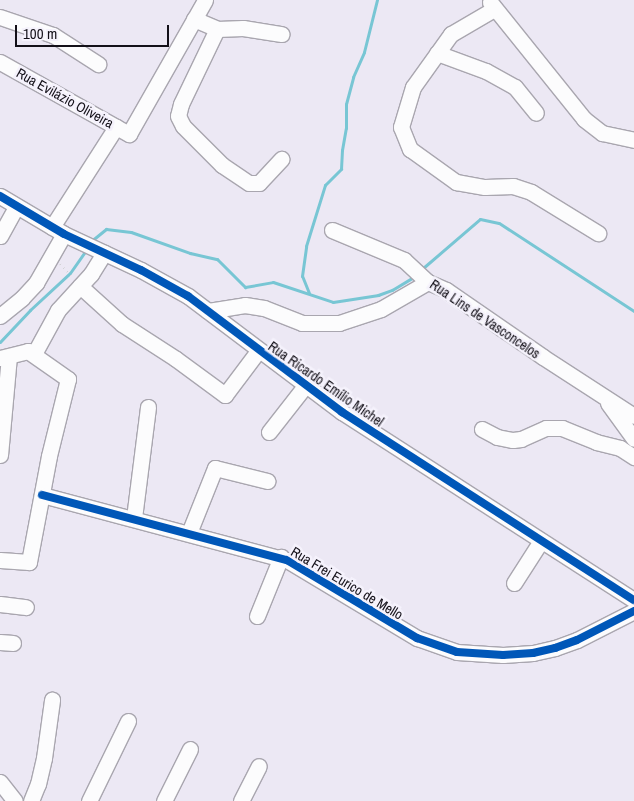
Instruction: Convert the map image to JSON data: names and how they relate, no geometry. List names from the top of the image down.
{
  "streets": {
    "street": [
      "Rua Evilázio Oliveira",
      "Rua Lins de Vasconcelos",
      "Rua Ricardo Emílio Michel",
      "Rua Frei Eurico de Mello"
    ]
  },
  "scale_bar": "100 m"
}
